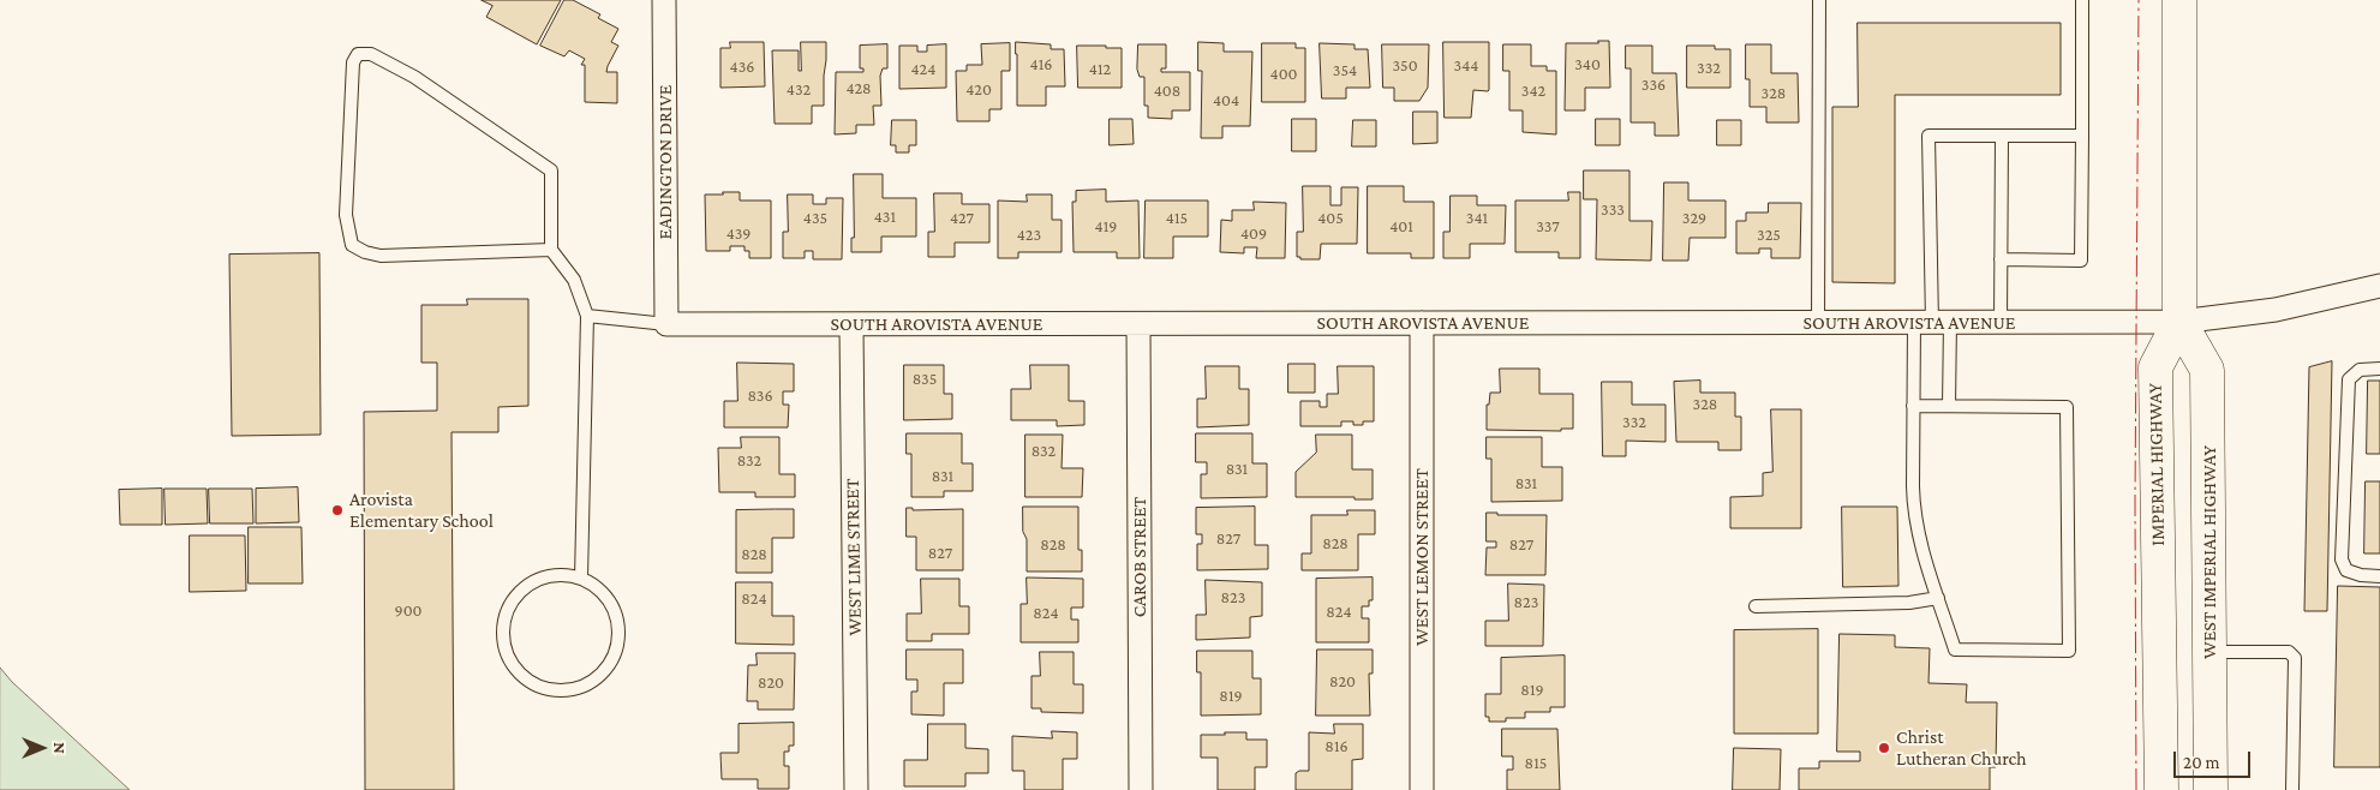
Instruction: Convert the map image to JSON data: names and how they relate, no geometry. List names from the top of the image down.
{
  "streets": {
    "main road": ["IMPERIAL HIGHWAY", "WEST IMPERIAL HIGHWAY"],
    "street": [
      "EADINGTON DRIVE",
      "SOUTH AROVISTA AVENUE",
      "WEST LIME STREET",
      "CAROB STREET",
      "WEST LEMON STREET"
    ]
  },
  "crossings": [
    ["EADINGTON DRIVE", "SOUTH AROVISTA AVENUE"],
    ["SOUTH AROVISTA AVENUE", "IMPERIAL HIGHWAY"],
    ["SOUTH AROVISTA AVENUE", "WEST IMPERIAL HIGHWAY"],
    ["SOUTH AROVISTA AVENUE", "WEST LIME STREET"],
    ["SOUTH AROVISTA AVENUE", "CAROB STREET"],
    ["SOUTH AROVISTA AVENUE", "WEST LEMON STREET"],
    ["IMPERIAL HIGHWAY", "WEST IMPERIAL HIGHWAY"]
  ],
  "places": ["Arovista Elementary School", "Christ Lutheran Church"],
  "house_numbers": [
    "416",
    "340",
    "350",
    "344",
    "436",
    "332",
    "424",
    "412",
    "354",
    "400",
    "336",
    "428",
    "432",
    "420",
    "408",
    "342",
    "328",
    "404",
    "333",
    "431",
    "435",
    "427",
    "415",
    "405",
    "341",
    "329",
    "419",
    "401",
    "337",
    "439",
    "409",
    "423",
    "325",
    "835",
    "836",
    "328",
    "332",
    "832",
    "832",
    "831",
    "831",
    "831",
    "827",
    "828",
    "828",
    "827",
    "827",
    "828",
    "823",
    "824",
    "823",
    "900",
    "824",
    "824",
    "820",
    "820",
    "819",
    "819",
    "816",
    "815"
  ],
  "scale_bar": "20 m",
  "north": "right"
}
